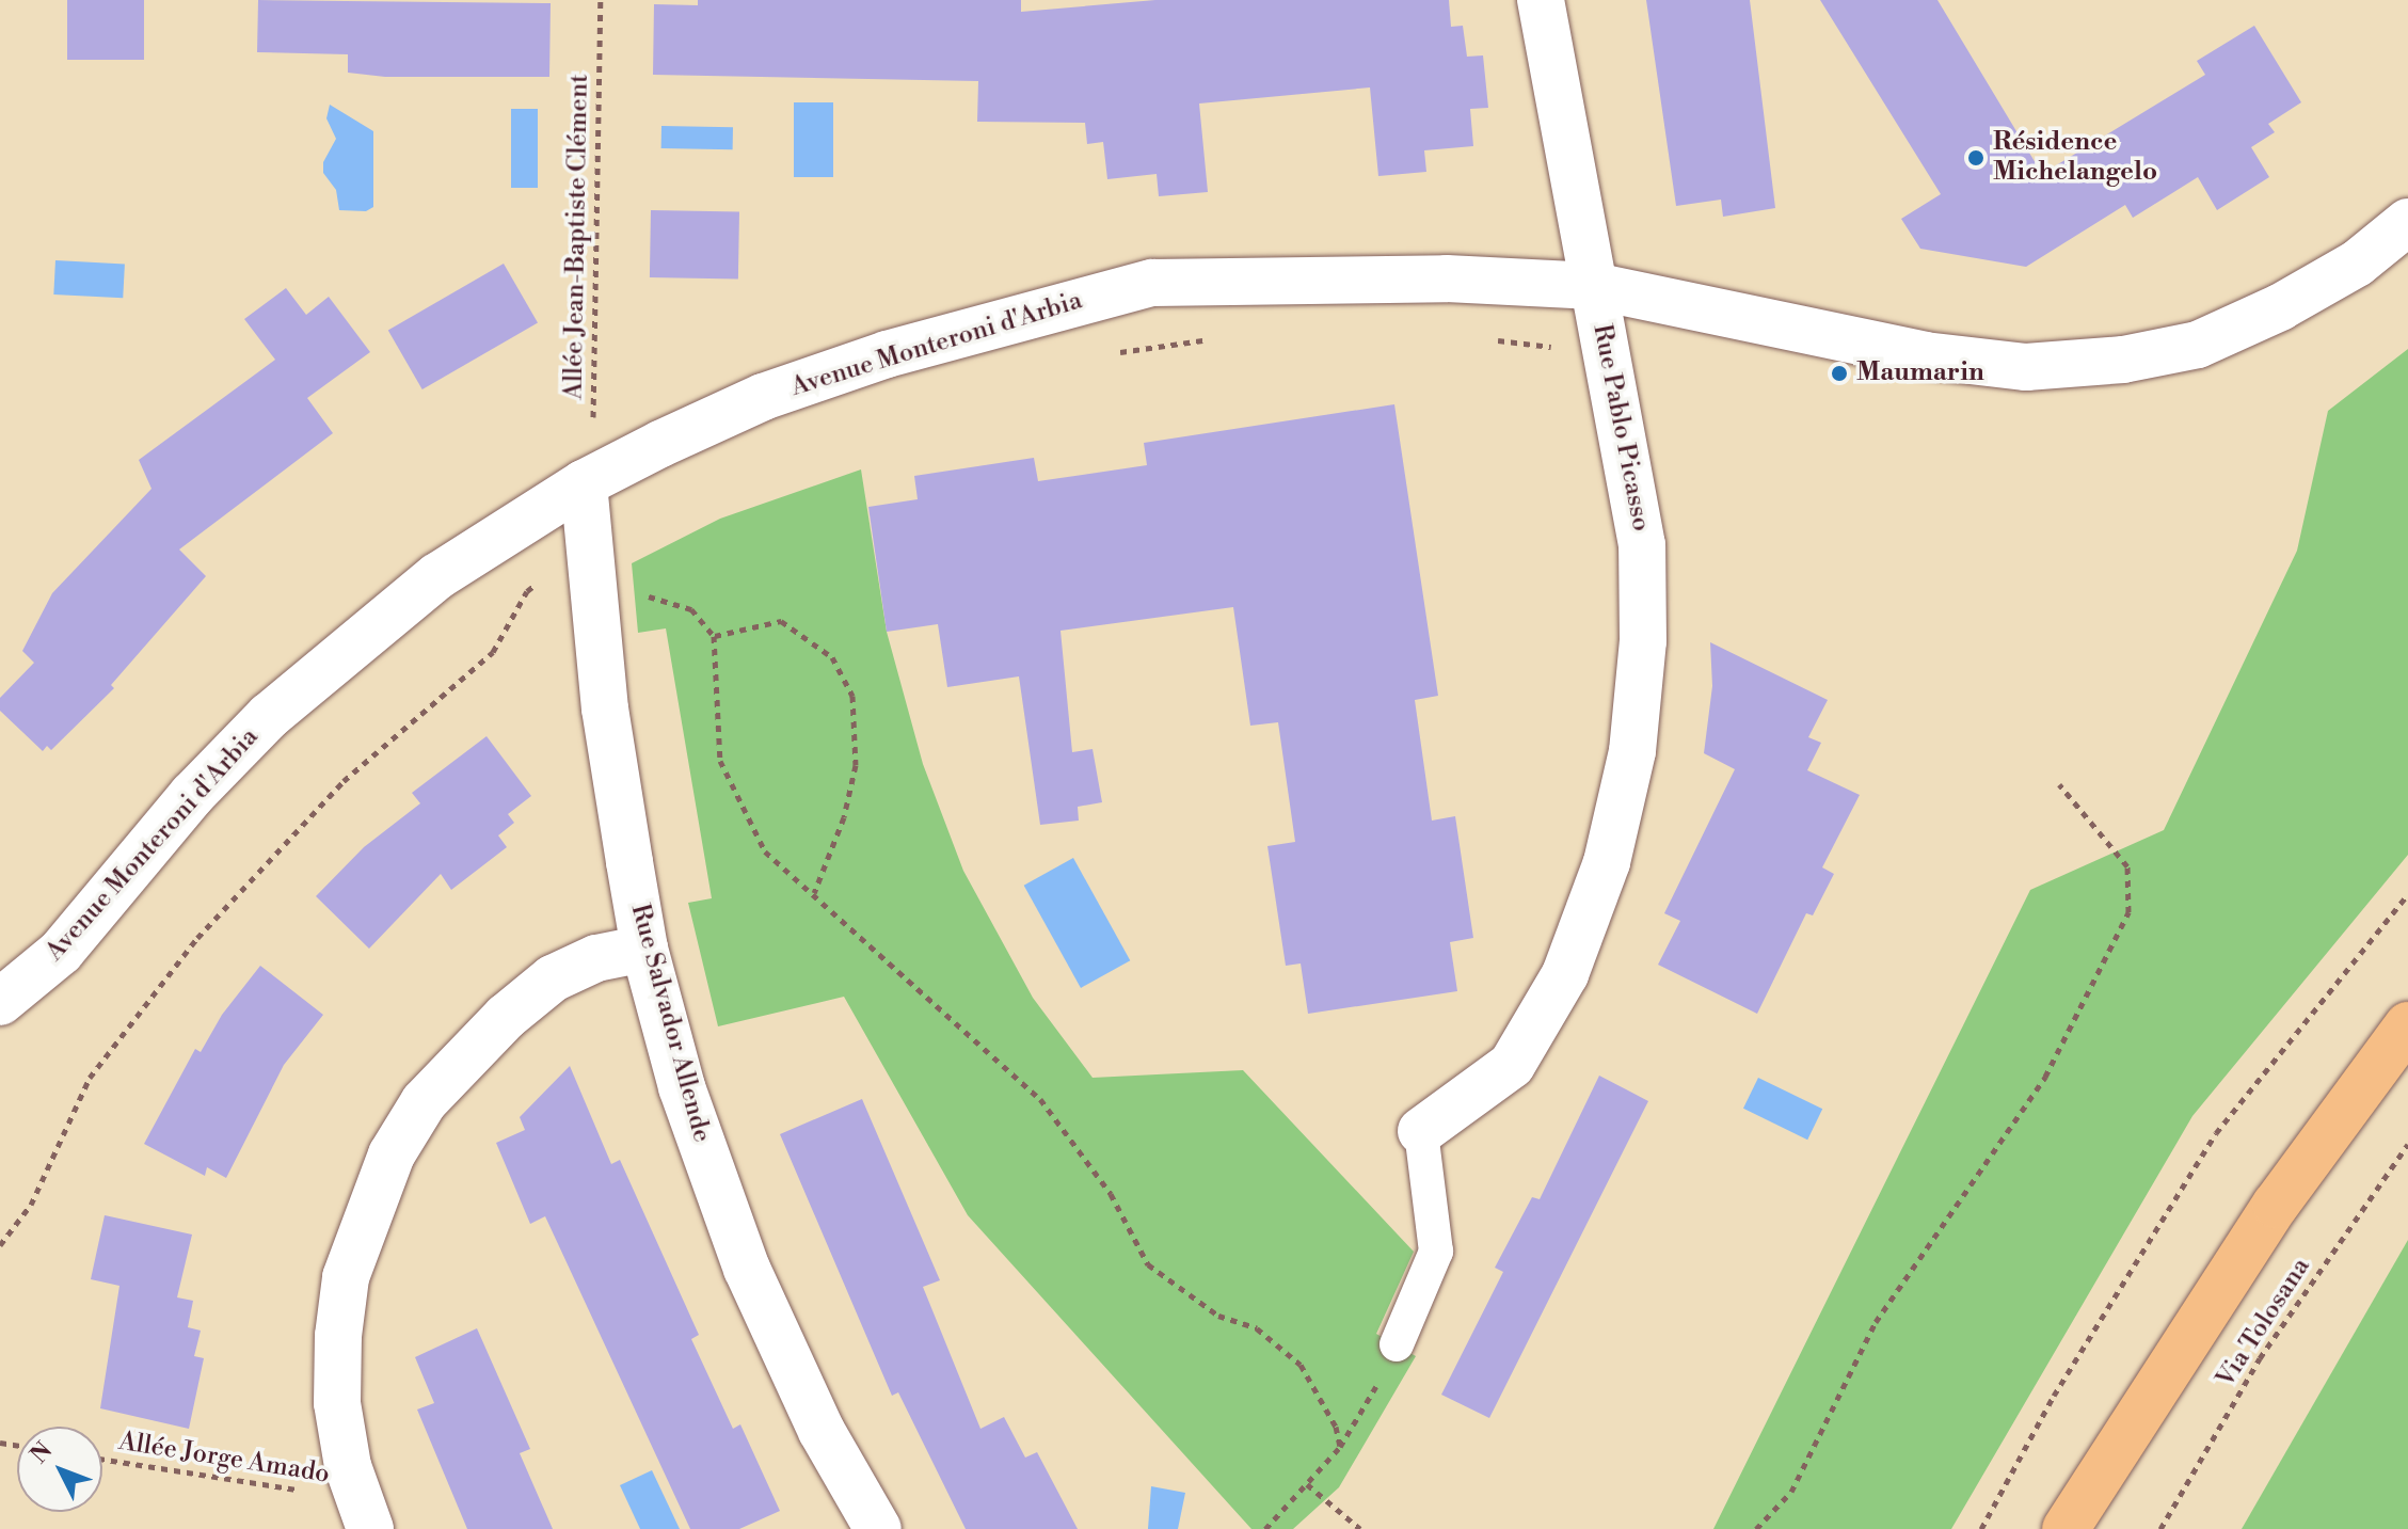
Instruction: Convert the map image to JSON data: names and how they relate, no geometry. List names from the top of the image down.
{
  "streets": {
    "street": ["Avenue Monteroni d'Arbia", "Rue Pablo Picasso", "Rue Salvador Allende"],
    "path": ["Allée Jean-Baptiste Clément", "Via Tolosana", "Allée Jorge Amado"]
  },
  "crossings": [
    ["Allée Jean-Baptiste Clément", "Avenue Monteroni d'Arbia"],
    ["Allée Jean-Baptiste Clément", "Rue Salvador Allende"],
    ["Avenue Monteroni d'Arbia", "Rue Pablo Picasso"],
    ["Avenue Monteroni d'Arbia", "Rue Salvador Allende"]
  ],
  "places": ["Résidence Michelangelo", "Maumarin"],
  "north": "top left"
}
